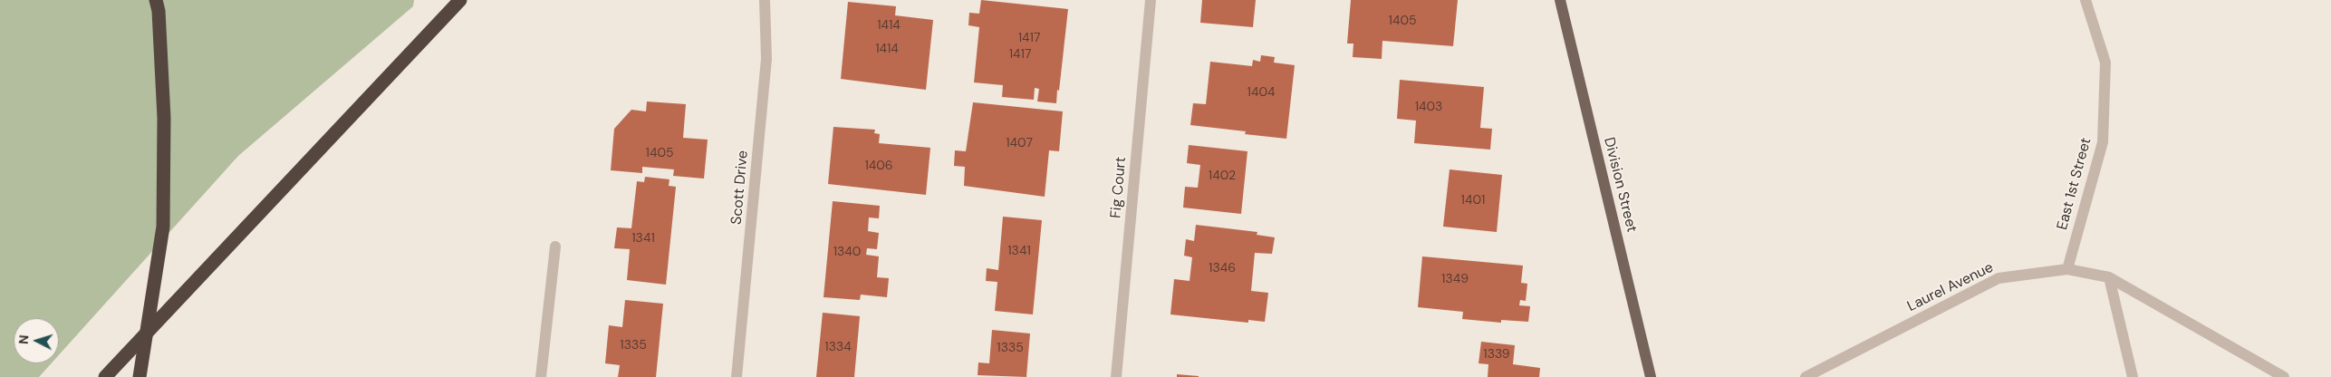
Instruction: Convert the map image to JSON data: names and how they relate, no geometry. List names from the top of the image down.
{
  "streets": {
    "main road": ["Division Street"],
    "street": [
      "East 1st Street",
      "Scott Drive",
      "Fig Court",
      "Laurel Avenue"
    ]
  },
  "crossings": [
    ["East 1st Street", "Laurel Avenue"]
  ],
  "house_numbers": [
    "1405",
    "1414",
    "1417",
    "1414",
    "1417",
    "1404",
    "1403",
    "1407",
    "1405",
    "1406",
    "1402",
    "1401",
    "1341",
    "1341",
    "1340",
    "1346",
    "1349",
    "1335",
    "1334",
    "1335",
    "1339"
  ],
  "north": "left"
}
